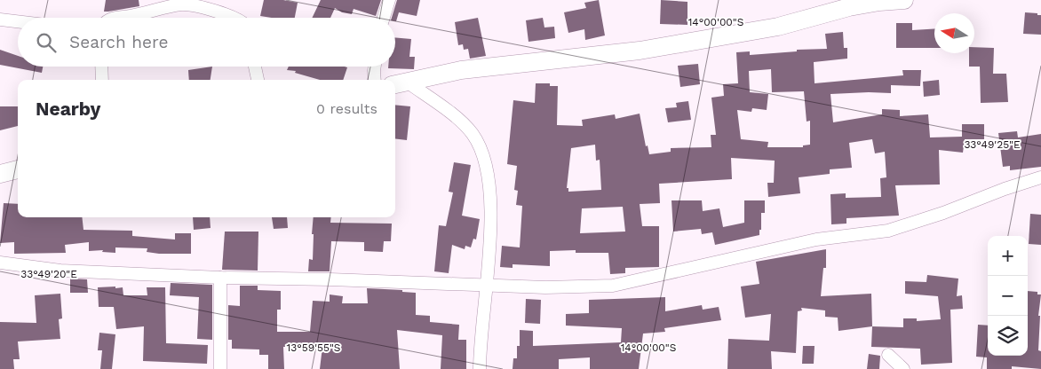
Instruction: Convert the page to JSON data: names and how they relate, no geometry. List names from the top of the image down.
{
  "north": "left",
  "page": {
    "search": "Search here",
    "heading": ["Nearby", "0 results"],
    "map_buttons": ["+", "−"]
  },
  "coordinates": [
    "14°00'00\"S",
    "33°49'25\"E",
    "33°49'20\"E",
    "13°59'55\"S"
  ]
}
